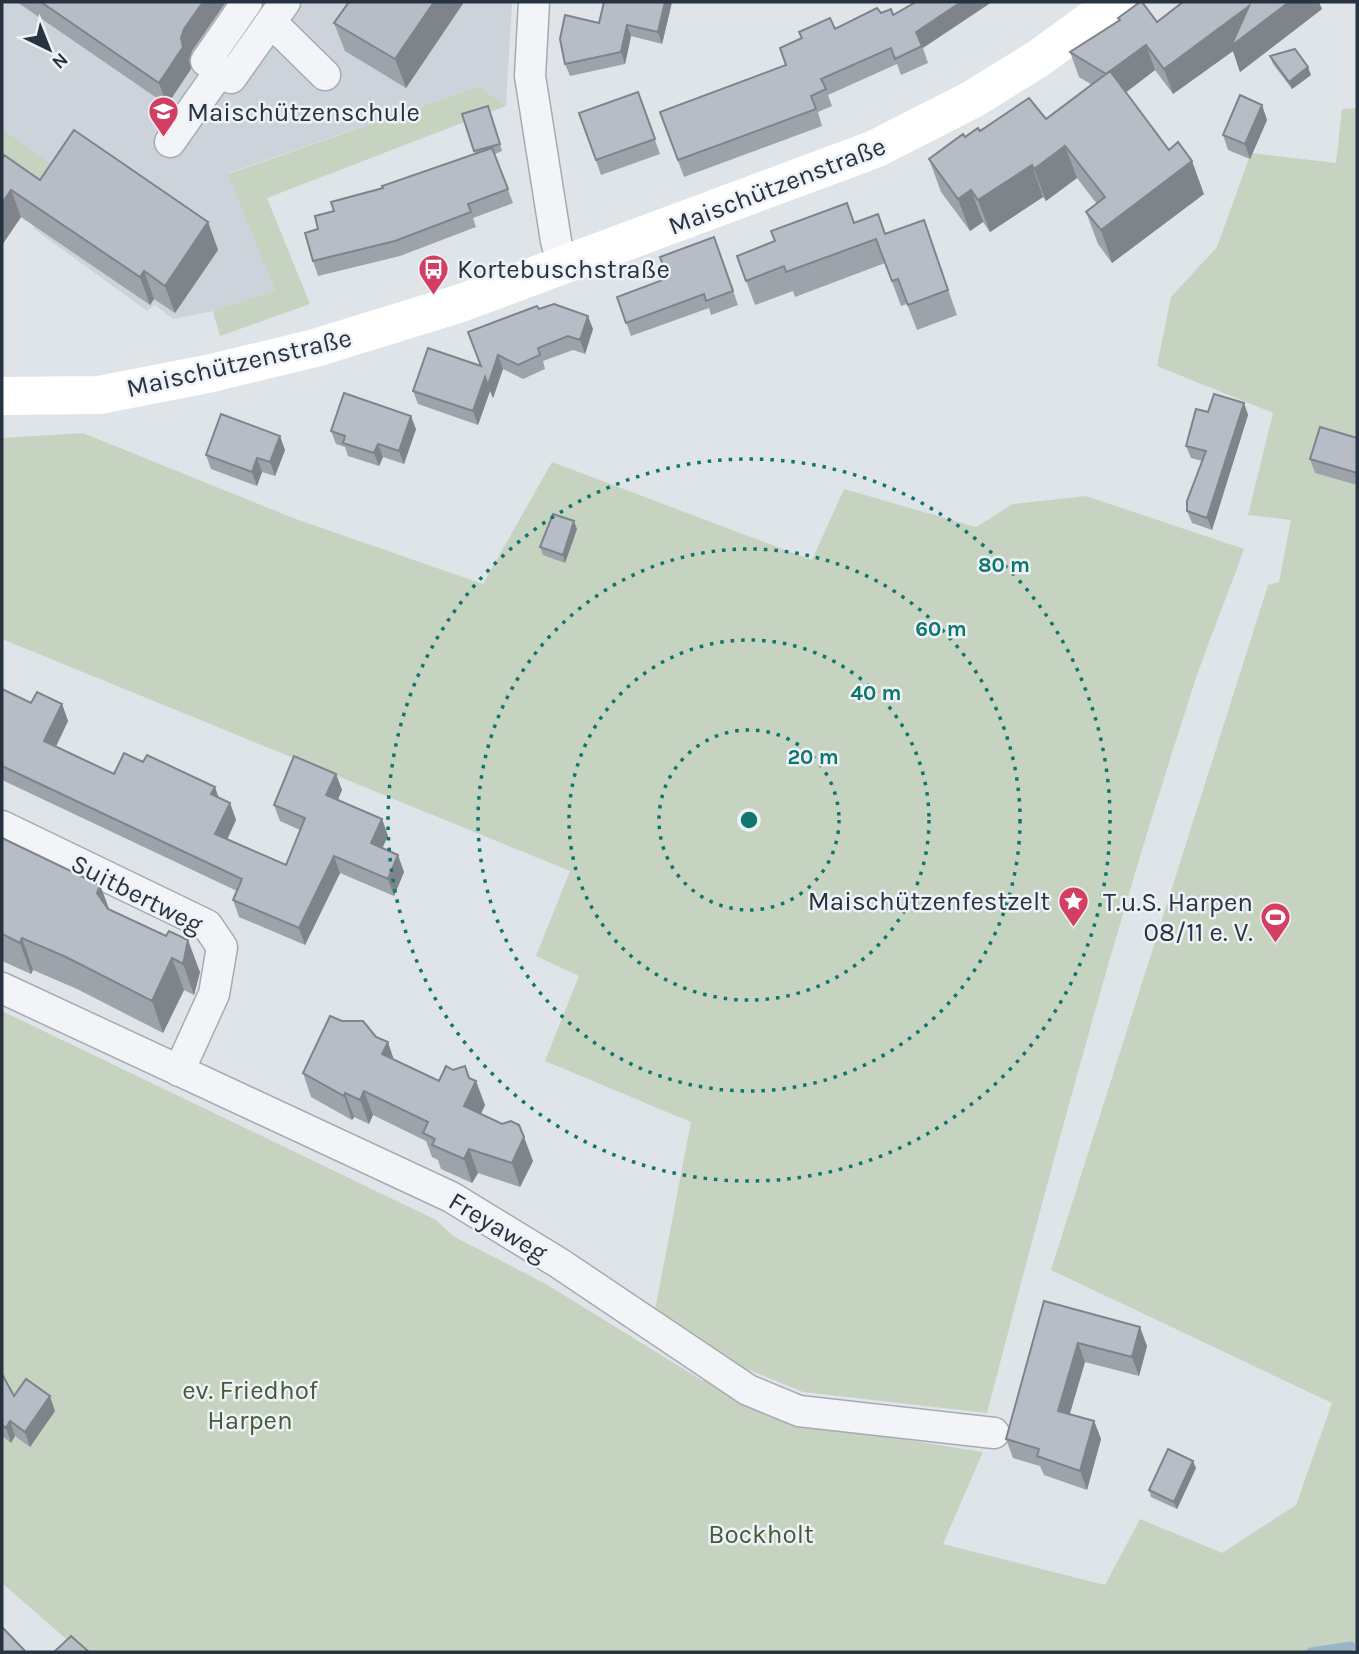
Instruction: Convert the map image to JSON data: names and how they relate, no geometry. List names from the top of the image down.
{
  "streets": {
    "street": ["Maischützenstraße", "Suitbertweg", "Freyaweg"]
  },
  "crossings": [
    ["Suitbertweg", "Freyaweg"]
  ],
  "parks": ["ev. Friedhof Harpen", "Bockholt"],
  "places": {
    "school or university": ["Maischützenschule"],
    "bus stop": ["Kortebuschstraße"],
    "place": ["Maischützenfestzelt"],
    "sports": ["T.u.S. Harpen 08/11 e. V."]
  },
  "north": "bottom right",
  "rings": [
    "80 m",
    "60 m",
    "40 m",
    "20 m"
  ]
}
